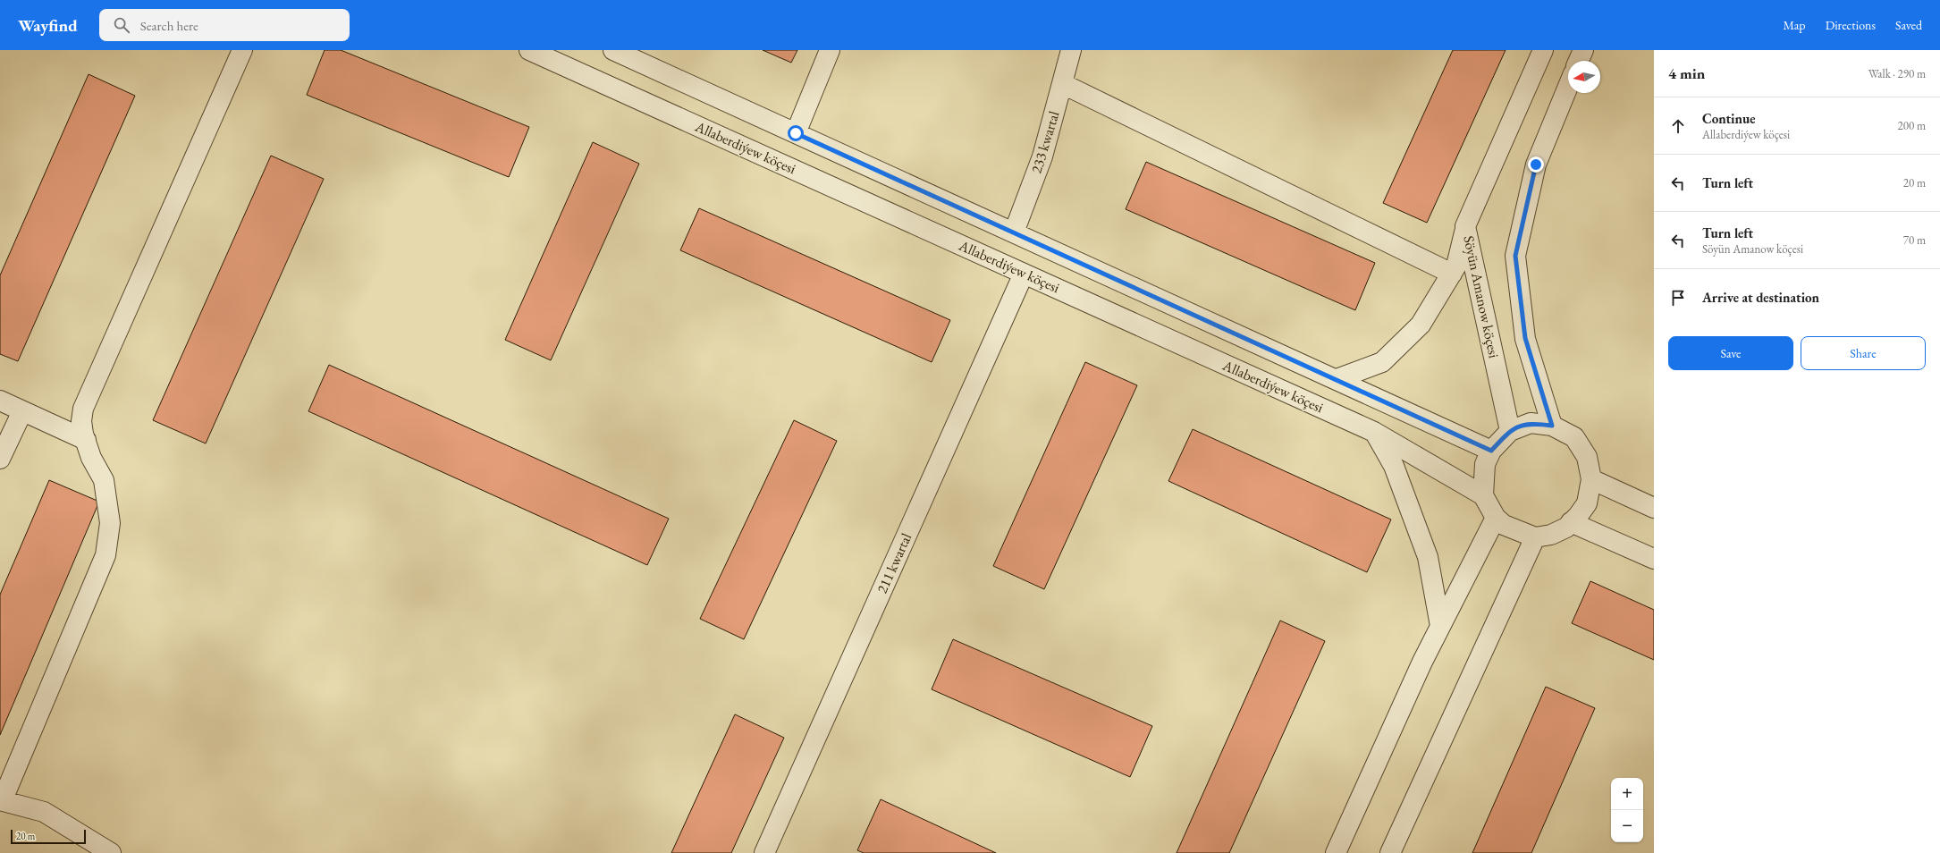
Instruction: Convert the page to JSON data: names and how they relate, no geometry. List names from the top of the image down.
{
  "streets": {
    "street": [
      "233 kwartal",
      "Allaberdiýew köçesi",
      "Söyün Amanow köçesi",
      "211 kwartal"
    ]
  },
  "crossings": [
    ["Allaberdiýew köçesi", "Söyün Amanow köçesi"],
    ["Allaberdiýew köçesi", "211 kwartal"]
  ],
  "scale_bar": "20 m",
  "north": "left",
  "page": {
    "header": "Wayfind",
    "search": "Search here",
    "nav": ["Map", "Directions", "Saved"],
    "heading": ["4 min", "Walk · 290 m"],
    "list": [
      ["Continue", "Allaberdiýew köçesi", "200 m"],
      ["Turn left", "20 m"],
      ["Turn left", "Söyün Amanow köçesi", "70 m"],
      "Arrive at destination"
    ],
    "buttons": ["Save", "Share"],
    "map_buttons": ["+", "−"],
    "scale": "20 m"
  }
}
